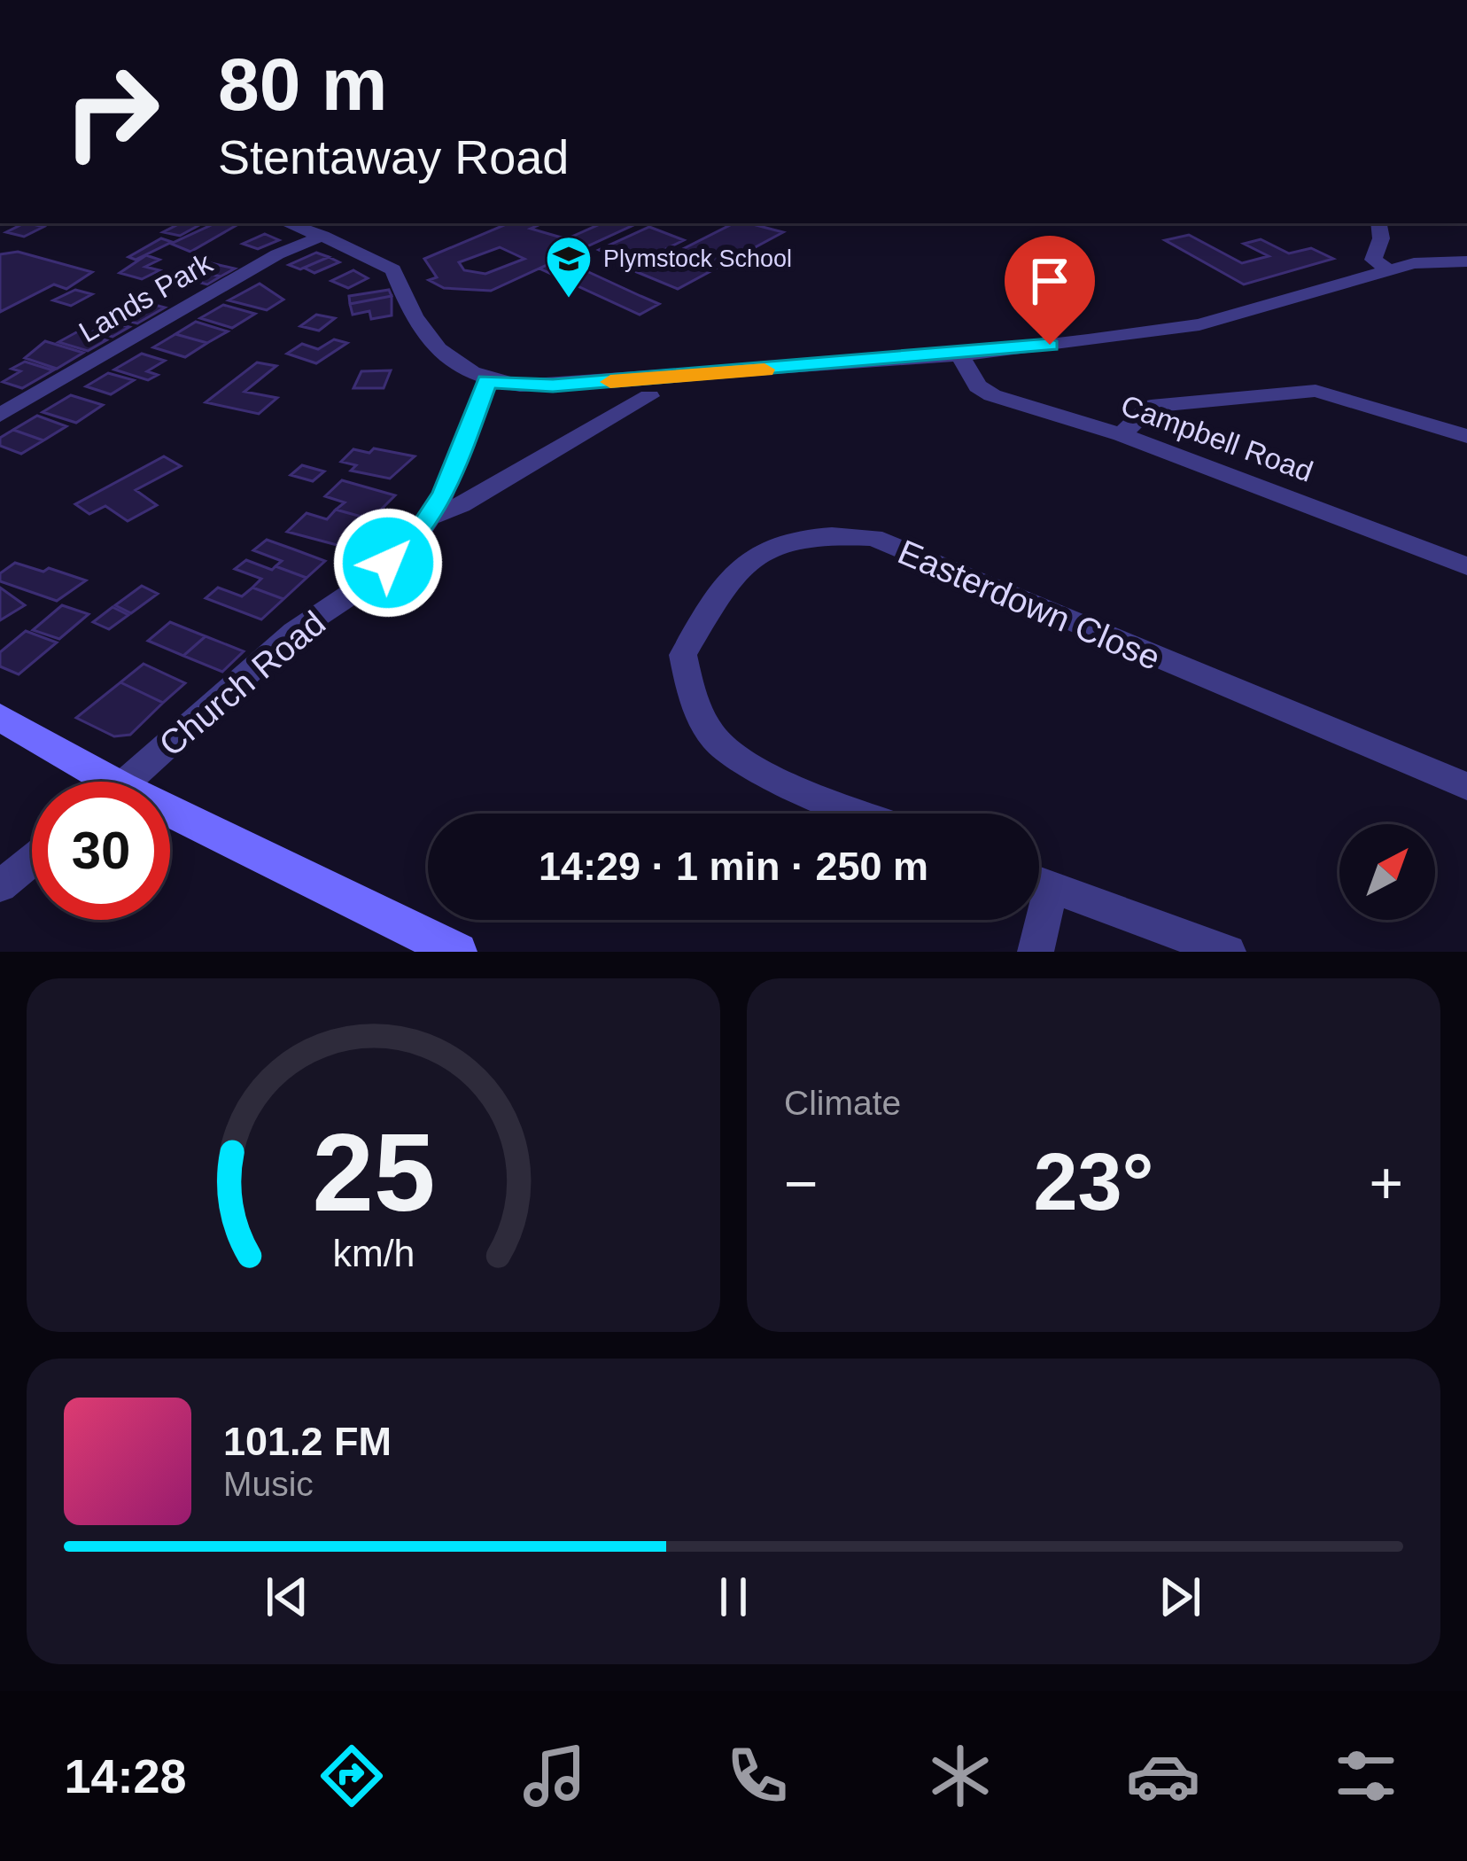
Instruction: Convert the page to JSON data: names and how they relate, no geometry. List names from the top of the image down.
{
  "streets": {
    "street": [
      "Lands Park",
      "Campbell Road",
      "Easterdown Close",
      "Church Road"
    ]
  },
  "places": {
    "school or university": ["Plymstock School"]
  },
  "north": "top right",
  "page": {
    "turn": ["80 m", "Stentaway Road"],
    "limit": "30",
    "trip": "14:29 · 1 min · 250 m",
    "tile": "Climate",
    "heat": ["−", "23°", "+"],
    "song": ["101.2 FM", "Music"],
    "tabs": "14:28",
    "gauge": ["25", "km/h"]
  }
}
